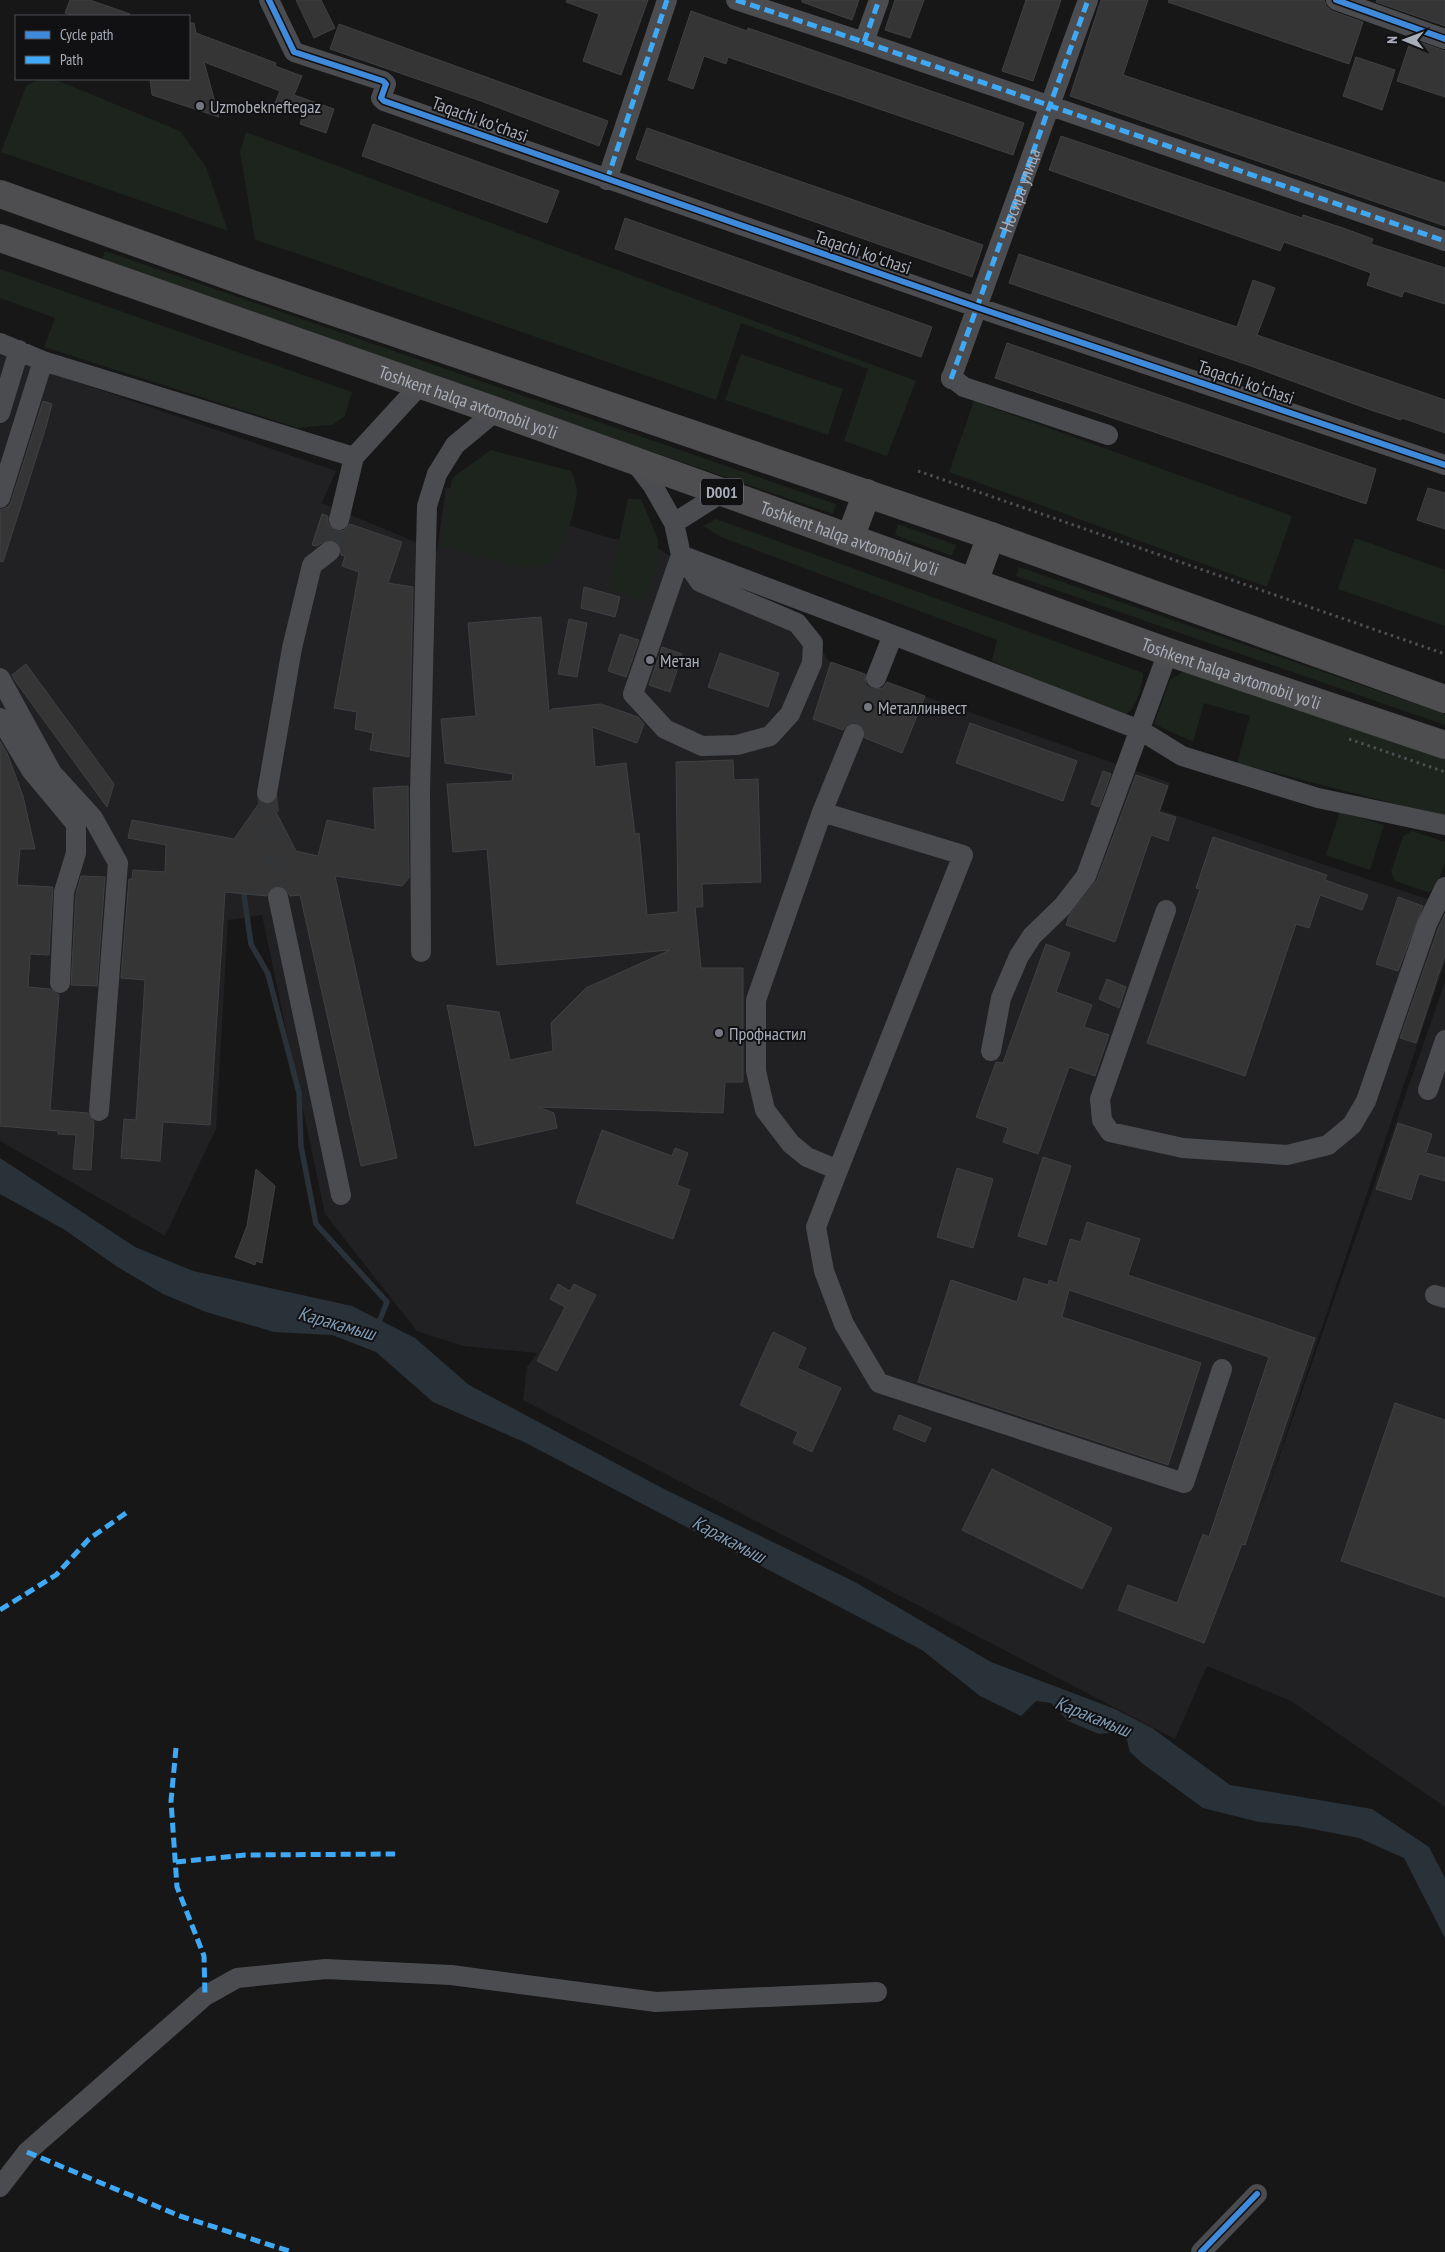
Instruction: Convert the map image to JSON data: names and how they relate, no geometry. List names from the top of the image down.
{
  "streets": {
    "highway": ["Toshkent halqa avtomobil yo'li", "D001"],
    "street": ["Taqachi koʻchasi", "Носира улица"]
  },
  "crossings": [
    ["Taqachi koʻchasi", "Носира улица"]
  ],
  "water": ["Каракамыш"],
  "places": [
    "Uzmobekneftegaz",
    "Метан",
    "Металлинвест",
    "Профнастил"
  ],
  "legend": ["Cycle path", "Path"],
  "north": "left"
}
